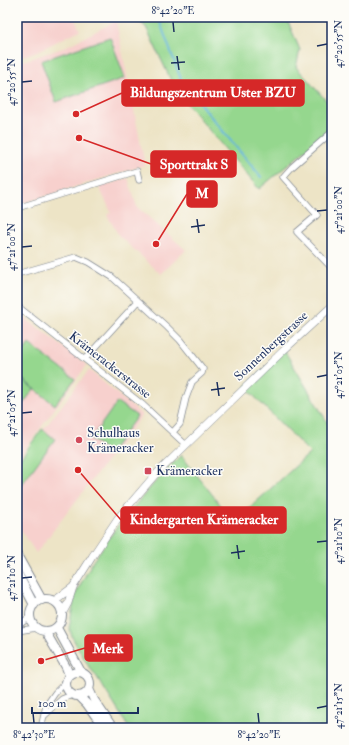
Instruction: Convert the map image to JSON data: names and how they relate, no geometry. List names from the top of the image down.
{
  "streets": {
    "street": ["Sonnenbergstrasse", "Krämerackerstrasse"]
  },
  "crossings": [
    ["Sonnenbergstrasse", "Krämerackerstrasse"]
  ],
  "places": {
    "other": [
      "Bildungszentrum Uster BZU",
      "Sporttrakt S",
      "M",
      "Schulhaus Krämeracker",
      "Kindergarten Krämeracker",
      "Merk"
    ],
    "transit": ["Krämeracker"]
  },
  "scale_bar": "100 m",
  "coordinates": [
    "8°42'20\"E",
    "47°20'55\"N",
    "47°21'00\"N",
    "47°21'05\"N",
    "47°21'10\"N",
    "47°21'15\"N",
    "8°42'30\"E"
  ]
}
